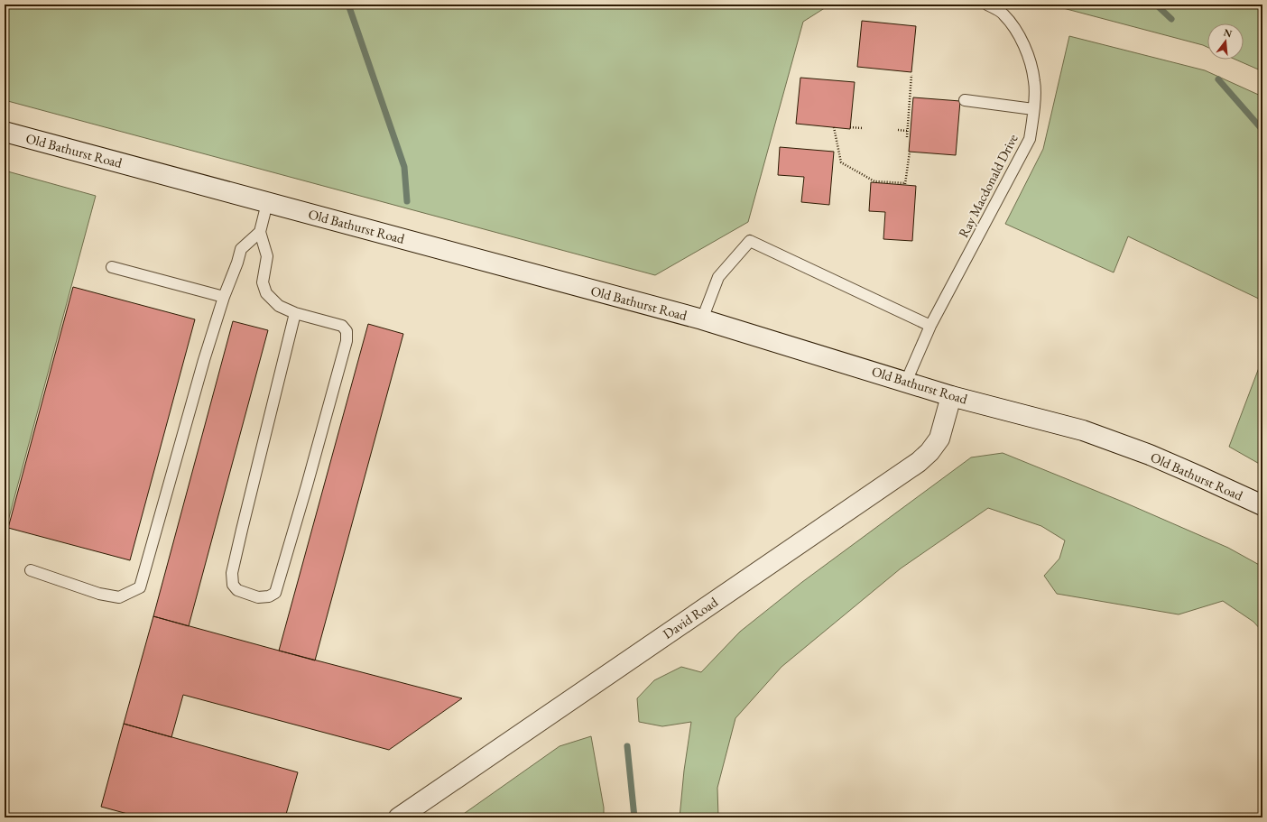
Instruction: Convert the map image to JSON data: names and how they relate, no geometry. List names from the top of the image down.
{
  "streets": {
    "main road": ["Old Bathurst Road", "David Road"],
    "lane": ["Ray Macdonald Drive"]
  },
  "crossings": [
    ["Old Bathurst Road", "Ray Macdonald Drive"],
    ["Old Bathurst Road", "David Road"]
  ],
  "north": "top"
}
